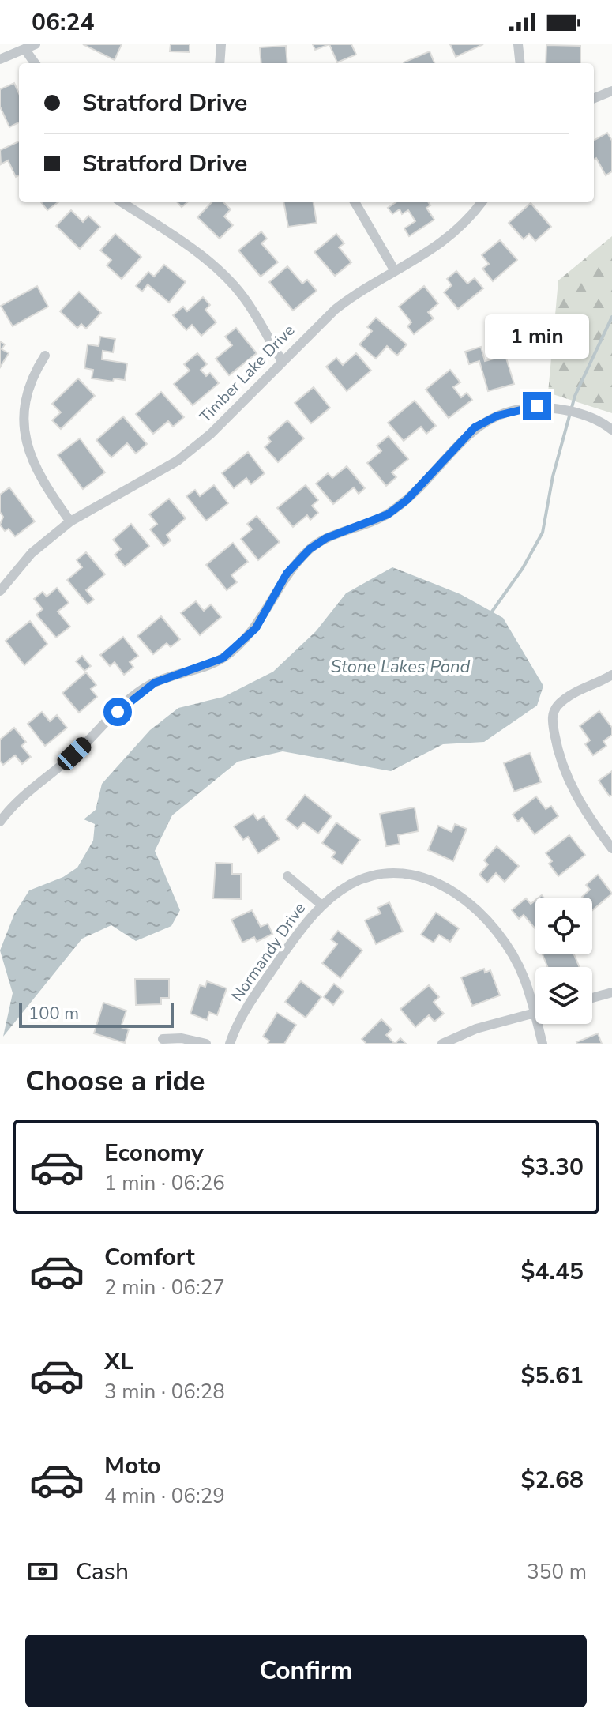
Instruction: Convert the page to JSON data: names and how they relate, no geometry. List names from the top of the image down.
{
  "streets": {
    "street": ["Timber Lake Drive", "Normandy Drive"]
  },
  "water": ["Stone Lakes Pond"],
  "scale_bar": "100 m",
  "page": {
    "status": "06:24",
    "banner": ["Stratford Drive", "Stratford Drive"],
    "bubble": "1 min",
    "scale": "100 m",
    "heading": "Choose a ride",
    "list": [
      {
        "name": "Economy",
        "note": "1 min · 06:26",
        "value": "$3.30"
      },
      {
        "name": "Comfort",
        "note": "2 min · 06:27",
        "value": "$4.45"
      },
      {
        "name": "XL",
        "note": "3 min · 06:28",
        "value": "$5.61"
      },
      {
        "name": "Moto",
        "note": "4 min · 06:29",
        "value": "$2.68"
      }
    ],
    "pay": ["Cash", "350 m"],
    "buttons": "Confirm"
  }
}
